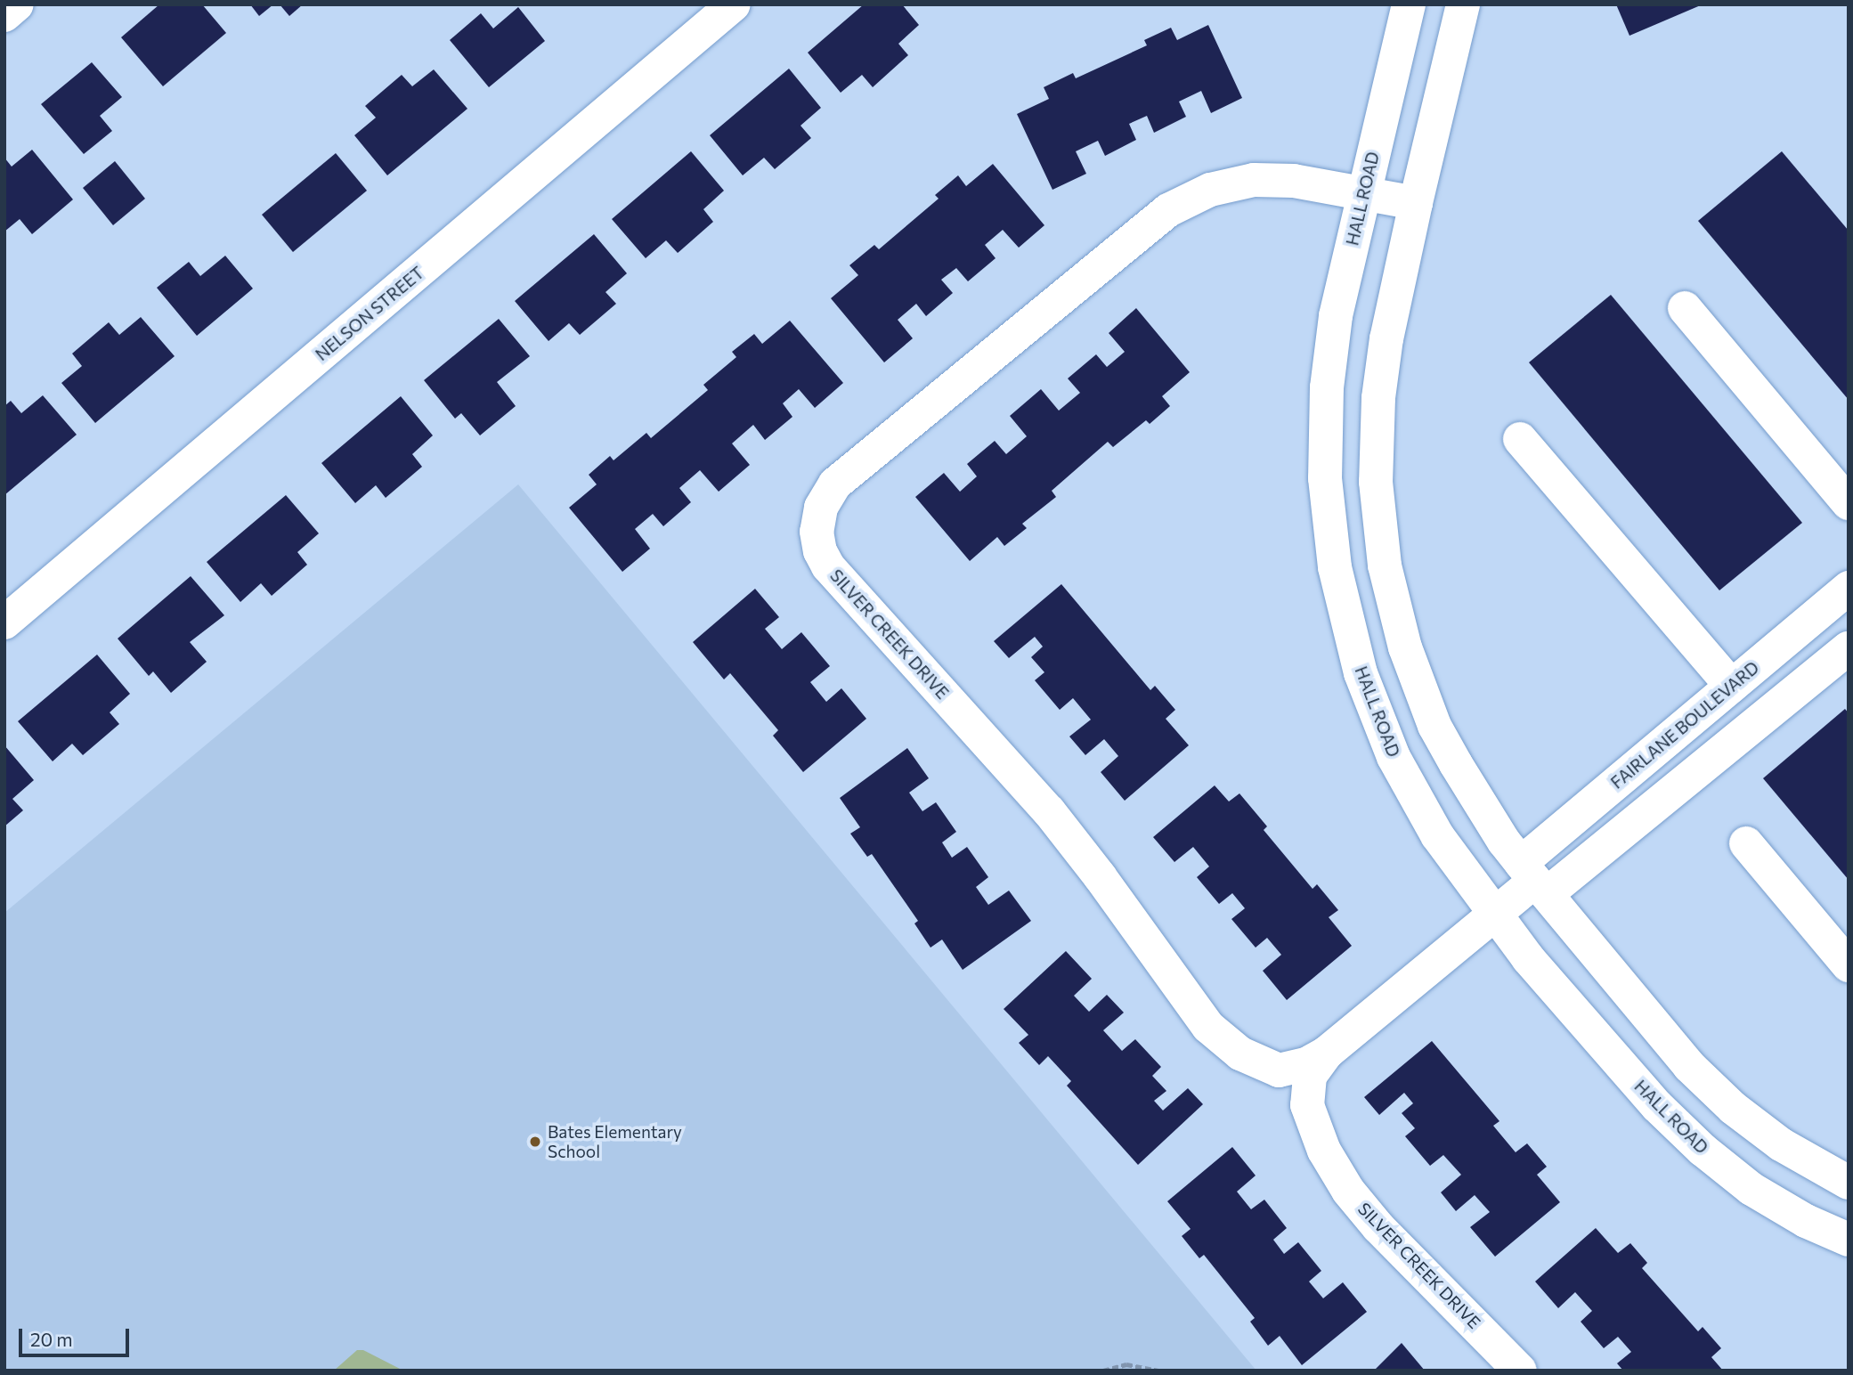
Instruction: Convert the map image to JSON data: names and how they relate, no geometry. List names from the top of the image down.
{
  "streets": {
    "street": [
      "HALL ROAD",
      "NELSON STREET",
      "SILVER CREEK DRIVE",
      "FAIRLANE BOULEVARD"
    ]
  },
  "crossings": [
    ["HALL ROAD", "SILVER CREEK DRIVE"],
    ["SILVER CREEK DRIVE", "FAIRLANE BOULEVARD"]
  ],
  "places": ["Bates Elementary School"],
  "scale_bar": "20 m"
}
